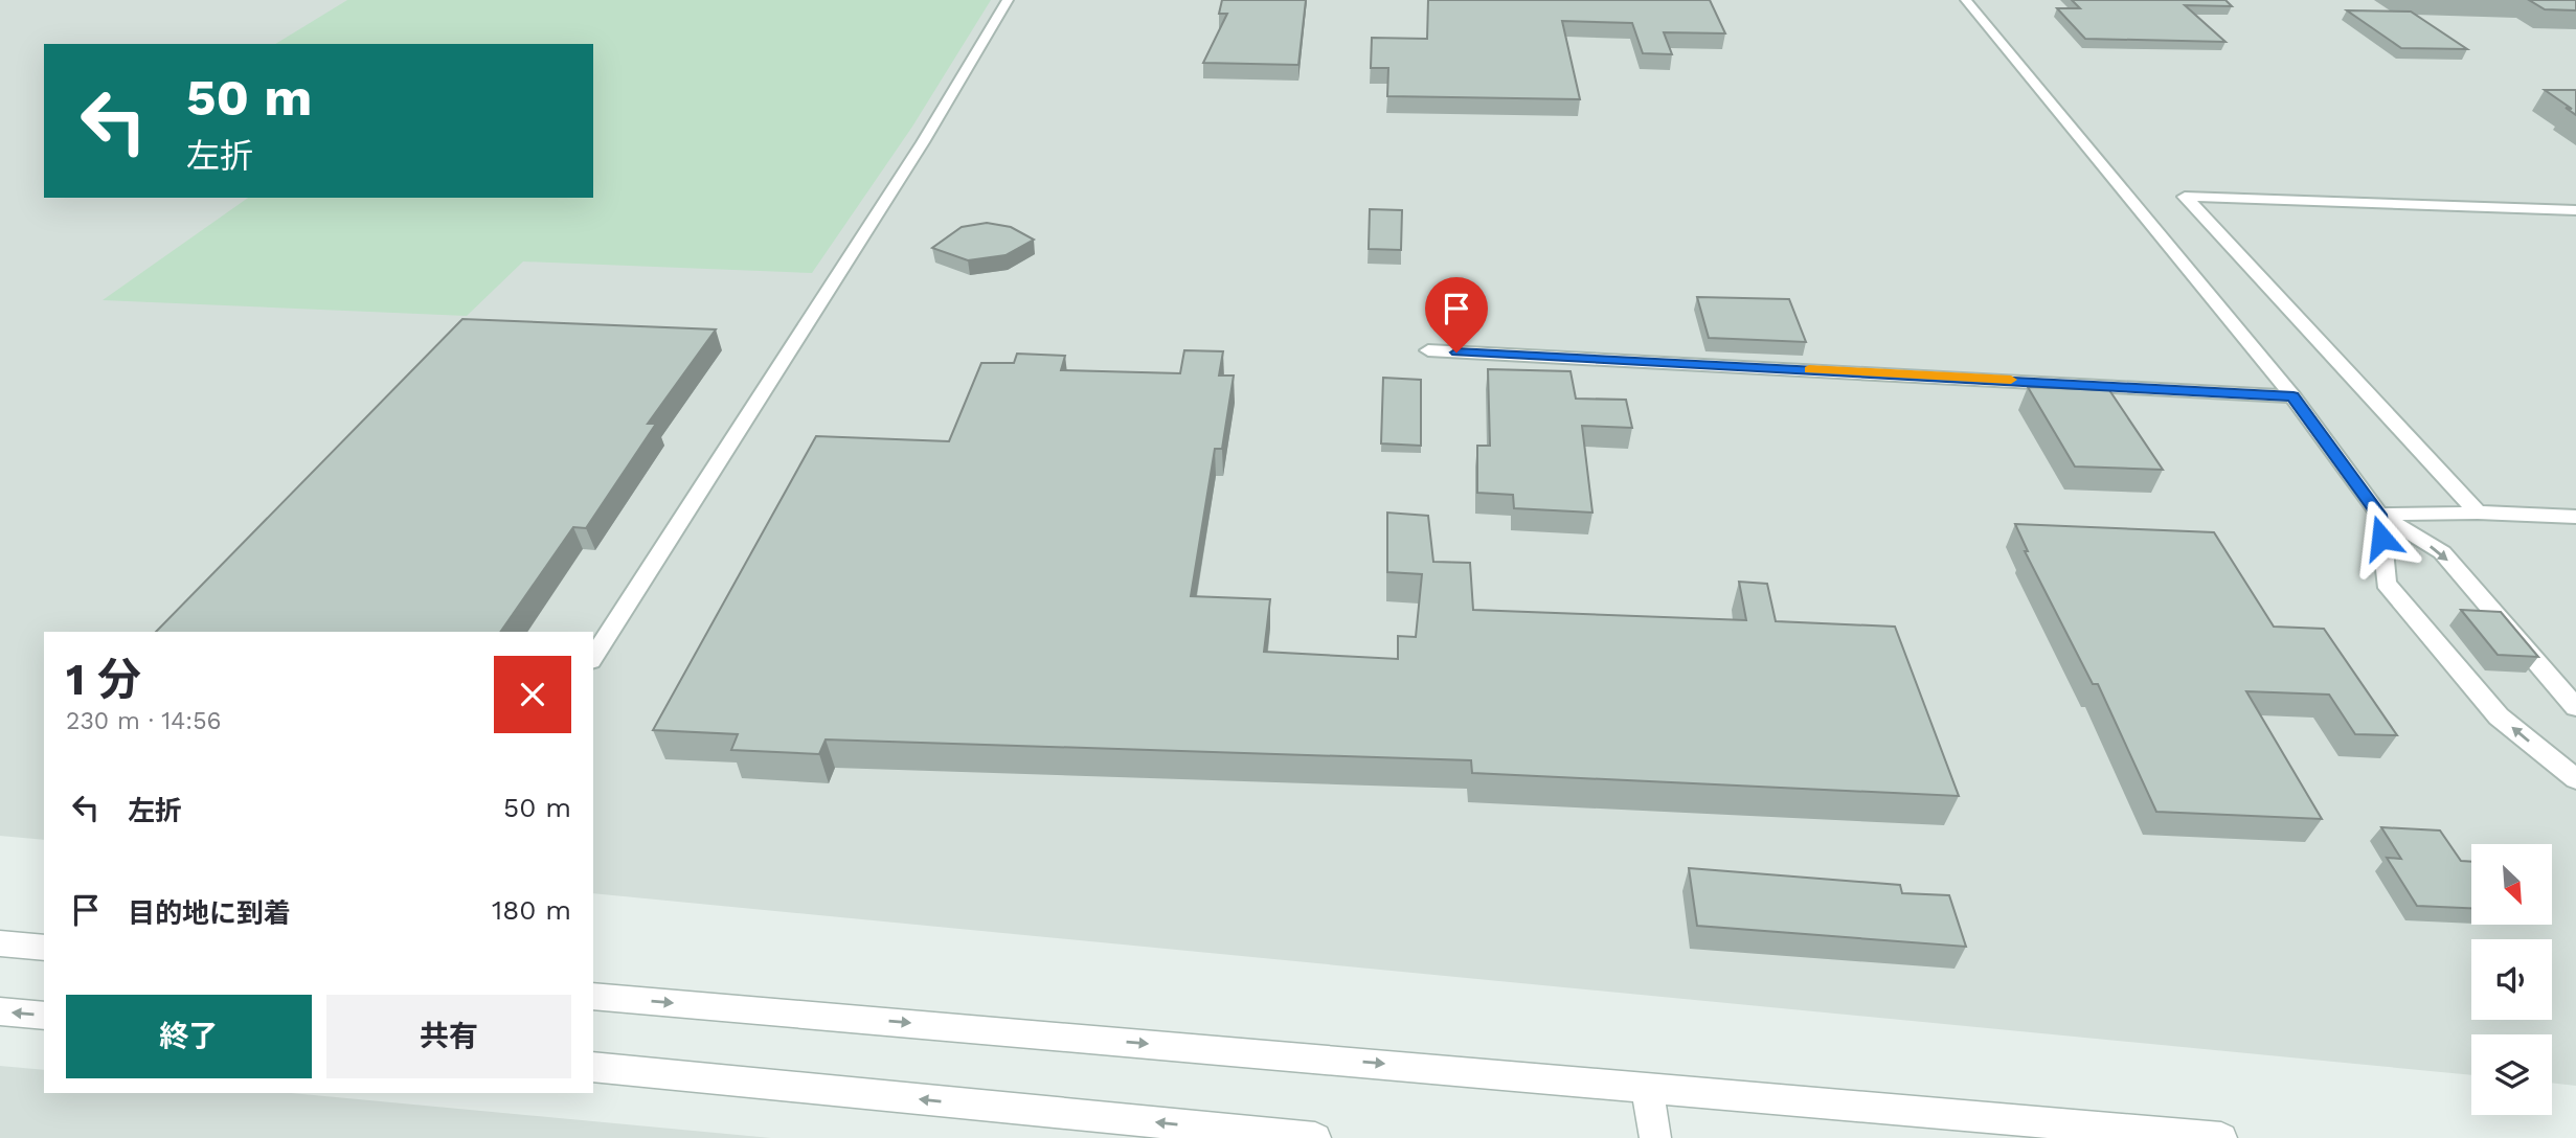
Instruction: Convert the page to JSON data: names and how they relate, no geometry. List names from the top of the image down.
{
  "north": "bottom right",
  "page": {
    "turn": ["50 m", "左折"],
    "heading": ["1 分", "230 m · 14:56"],
    "list": [
      {
        "name": "左折",
        "value": "50 m"
      },
      {
        "name": "目的地に到着",
        "value": "180 m"
      }
    ],
    "buttons": ["終了", "共有"]
  }
}
